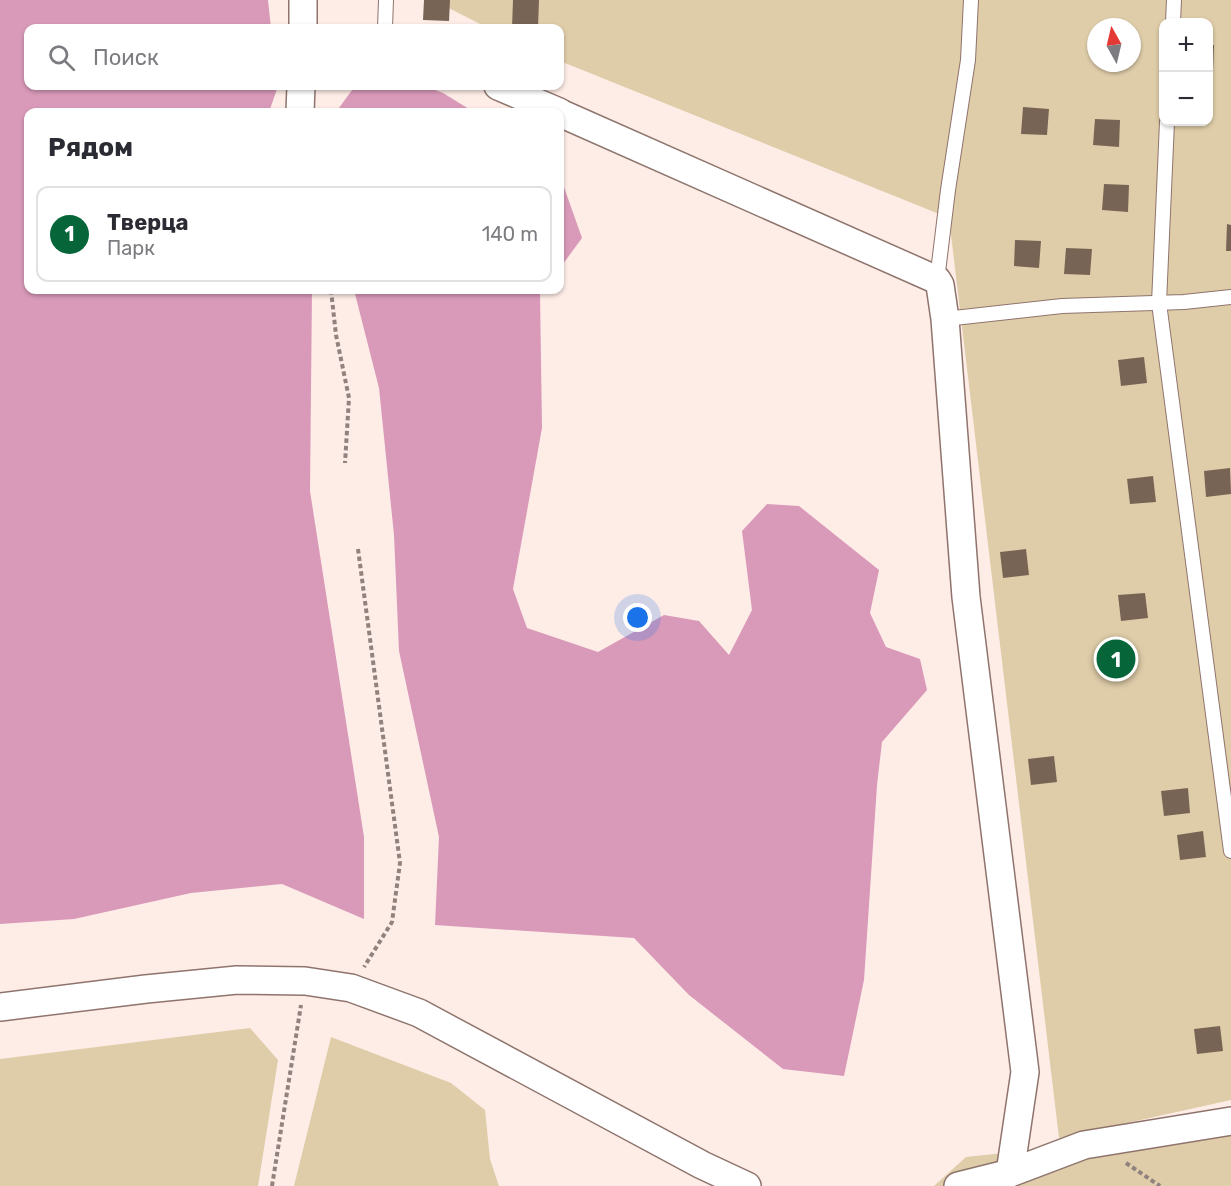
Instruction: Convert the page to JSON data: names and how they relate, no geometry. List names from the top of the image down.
{
  "north": "top",
  "page": {
    "map_buttons": ["+", "−"],
    "search": "Поиск",
    "heading": "Рядом",
    "list": [
      {
        "mark": "1",
        "name": "Тверца",
        "note": "Парк",
        "value": "140 m"
      }
    ],
    "pins": "1"
  }
}
